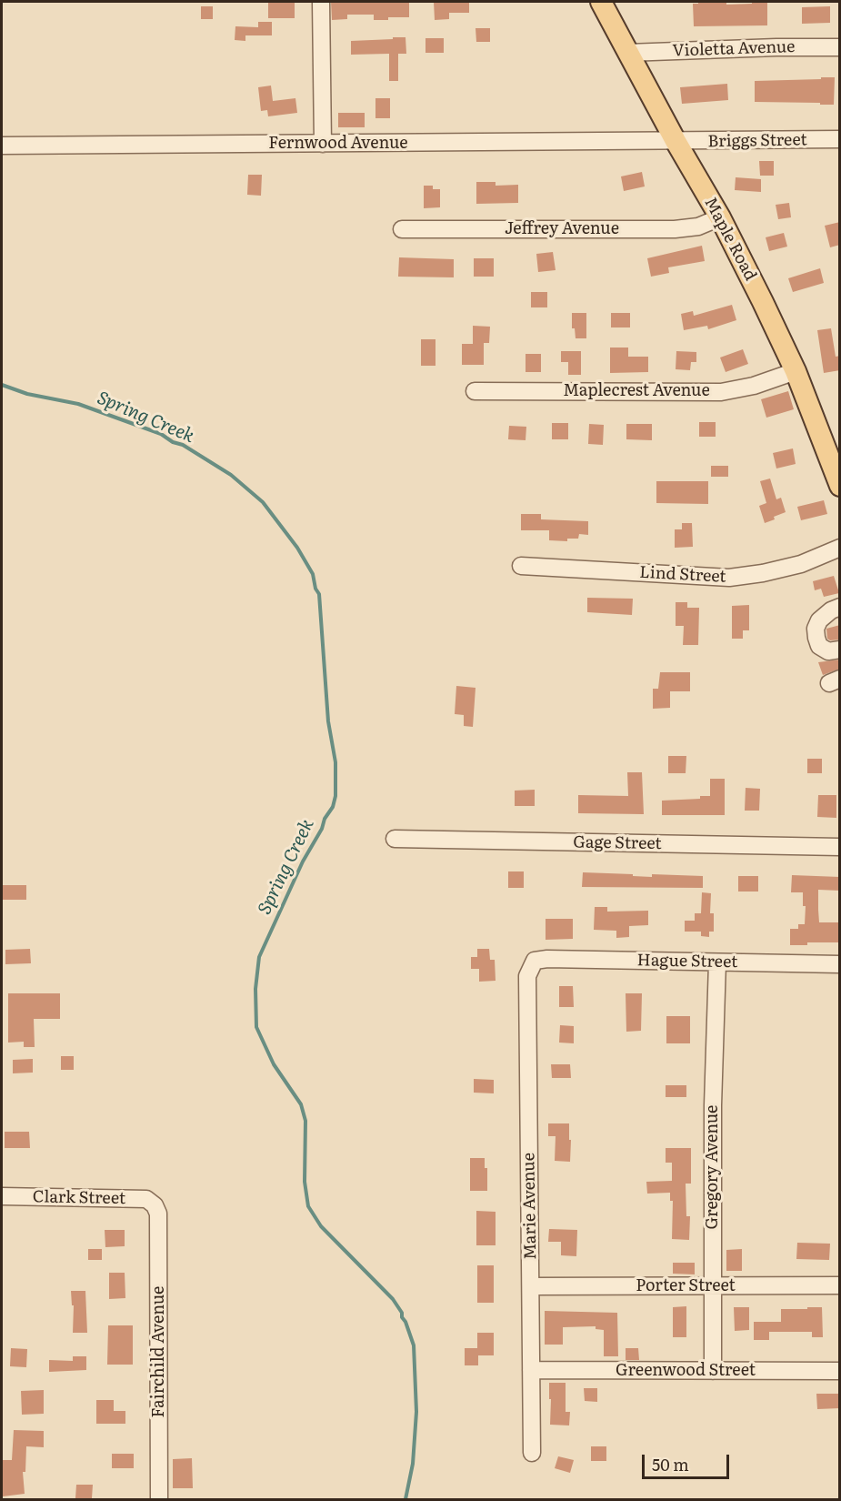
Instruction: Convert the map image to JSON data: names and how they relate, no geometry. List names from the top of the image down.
{
  "streets": {
    "main road": ["Maple Road"],
    "street": [
      "Violetta Avenue",
      "Briggs Street",
      "Fernwood Avenue",
      "Jeffrey Avenue",
      "Maplecrest Avenue",
      "Lind Street",
      "Gage Street",
      "Hague Street",
      "Gregory Avenue",
      "Clark Street",
      "Marie Avenue",
      "Porter Street",
      "Fairchild Avenue",
      "Greenwood Street"
    ]
  },
  "crossings": [
    ["Violetta Avenue", "Maple Road"],
    ["Briggs Street", "Fernwood Avenue"],
    ["Briggs Street", "Maple Road"],
    ["Fernwood Avenue", "Maple Road"],
    ["Jeffrey Avenue", "Maple Road"],
    ["Maple Road", "Maplecrest Avenue"],
    ["Hague Street", "Gregory Avenue"],
    ["Hague Street", "Marie Avenue"],
    ["Gregory Avenue", "Porter Street"],
    ["Gregory Avenue", "Greenwood Street"],
    ["Clark Street", "Fairchild Avenue"],
    ["Marie Avenue", "Porter Street"],
    ["Marie Avenue", "Greenwood Street"]
  ],
  "water": ["Spring Creek"],
  "scale_bar": "50 m"
}
